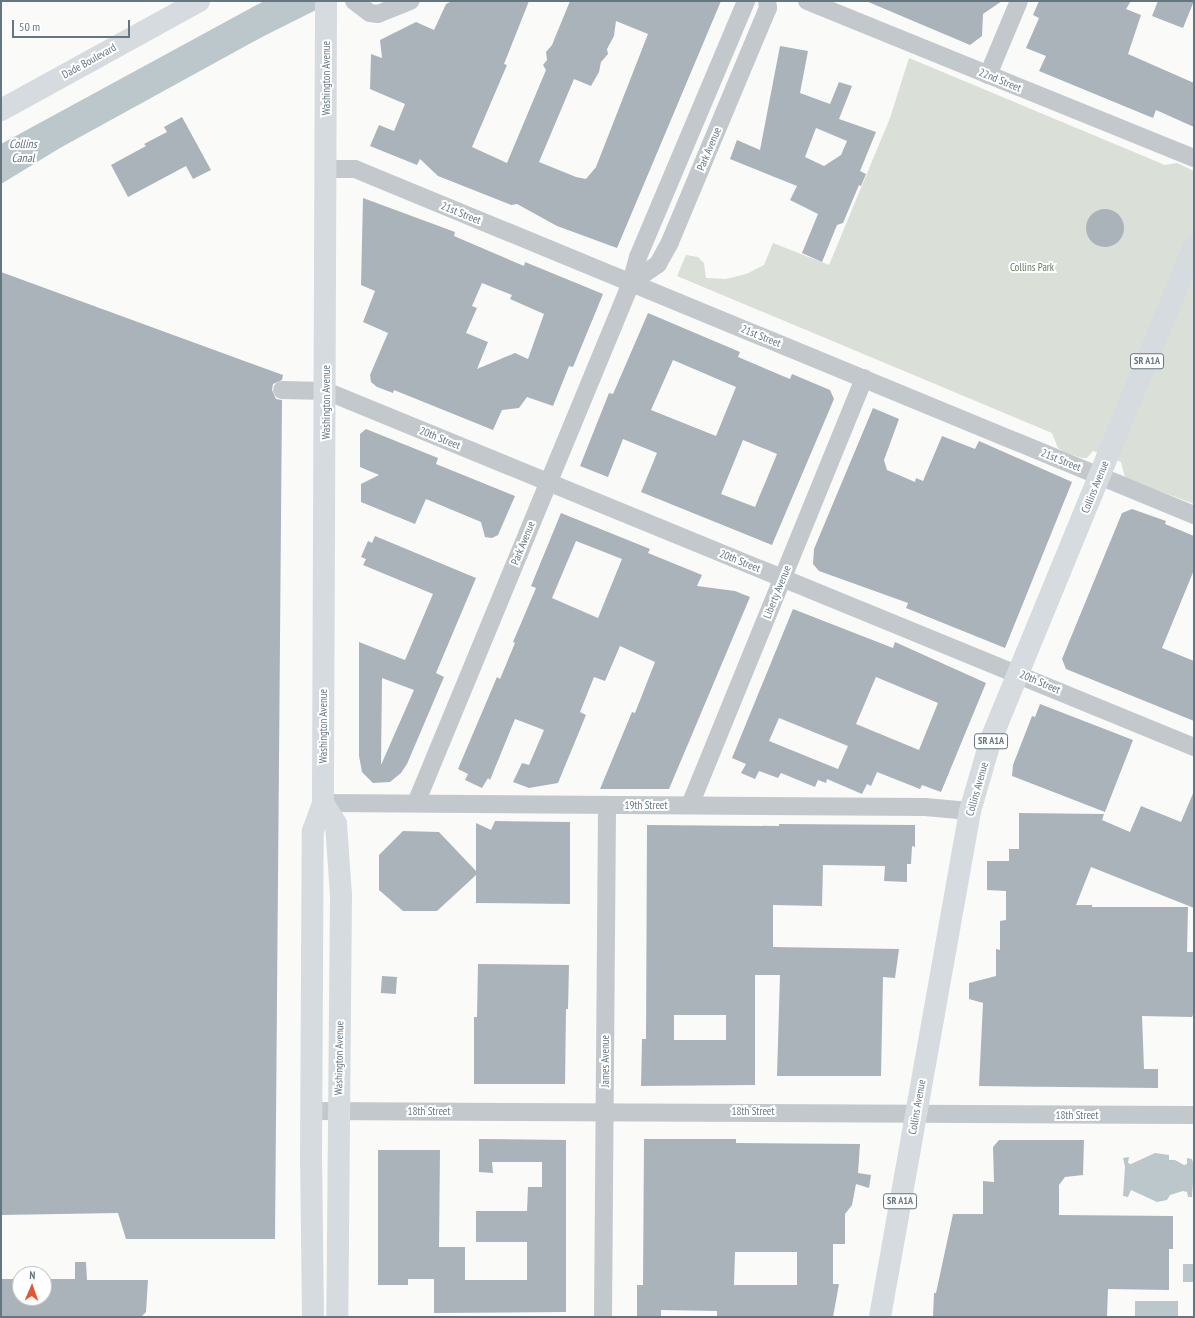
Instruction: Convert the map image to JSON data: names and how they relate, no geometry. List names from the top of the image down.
{
  "streets": {
    "main road": [
      "Dade Boulevard",
      "Washington Avenue",
      "SR A1A",
      "Collins Avenue"
    ],
    "street": [
      "22nd Street",
      "Park Avenue",
      "21st Street",
      "20th Street",
      "Liberty Avenue",
      "19th Street",
      "James Avenue",
      "18th Street"
    ]
  },
  "crossings": [
    ["Washington Avenue", "21st Street"],
    ["Washington Avenue", "20th Street"],
    ["Washington Avenue", "19th Street"],
    ["Washington Avenue", "18th Street"],
    ["Park Avenue", "21st Street"],
    ["Park Avenue", "20th Street"],
    ["Park Avenue", "19th Street"],
    ["21st Street", "Collins Avenue"],
    ["21st Street", "Liberty Avenue"],
    ["20th Street", "Collins Avenue"],
    ["20th Street", "Liberty Avenue"],
    ["Collins Avenue", "19th Street"],
    ["Collins Avenue", "18th Street"],
    ["Liberty Avenue", "19th Street"],
    ["19th Street", "James Avenue"],
    ["James Avenue", "18th Street"]
  ],
  "water": ["Collins Canal"],
  "parks": ["Collins Park"],
  "scale_bar": "50 m",
  "north": "top"
}
